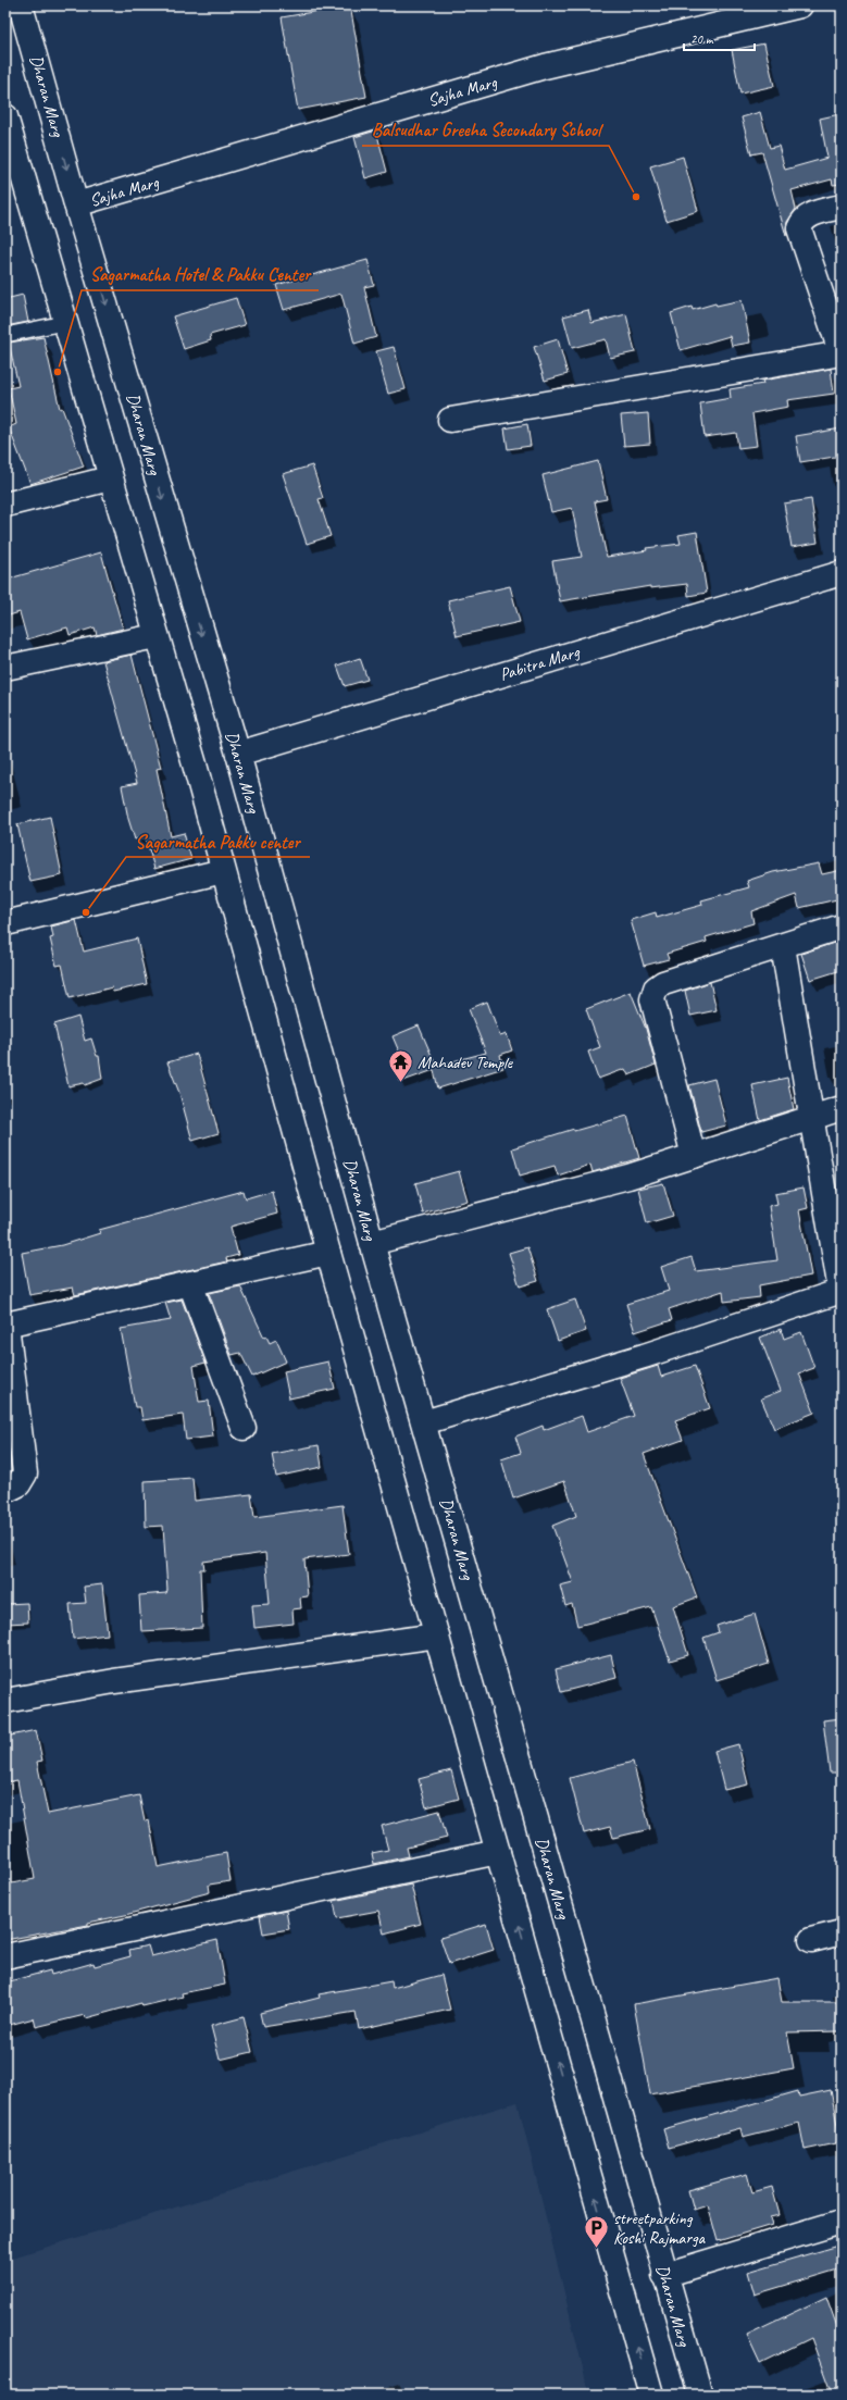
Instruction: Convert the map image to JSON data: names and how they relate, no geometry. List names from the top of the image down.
{
  "streets": {
    "street": ["Sajha Marg", "Dharan Marg", "Pabitra Marg"]
  },
  "crossings": [
    ["Sajha Marg", "Dharan Marg"],
    ["Dharan Marg", "Pabitra Marg"]
  ],
  "places": {
    "other": ["Balsudhar Greeha Secondary School", "Sagarmatha Hotel & Pakku Center", "Sagarmatha Pakku center"],
    "temple": ["Mahadev Temple"],
    "parking": ["streetparking Koshi Rajmarga"]
  },
  "scale_bar": "20 m"
}
